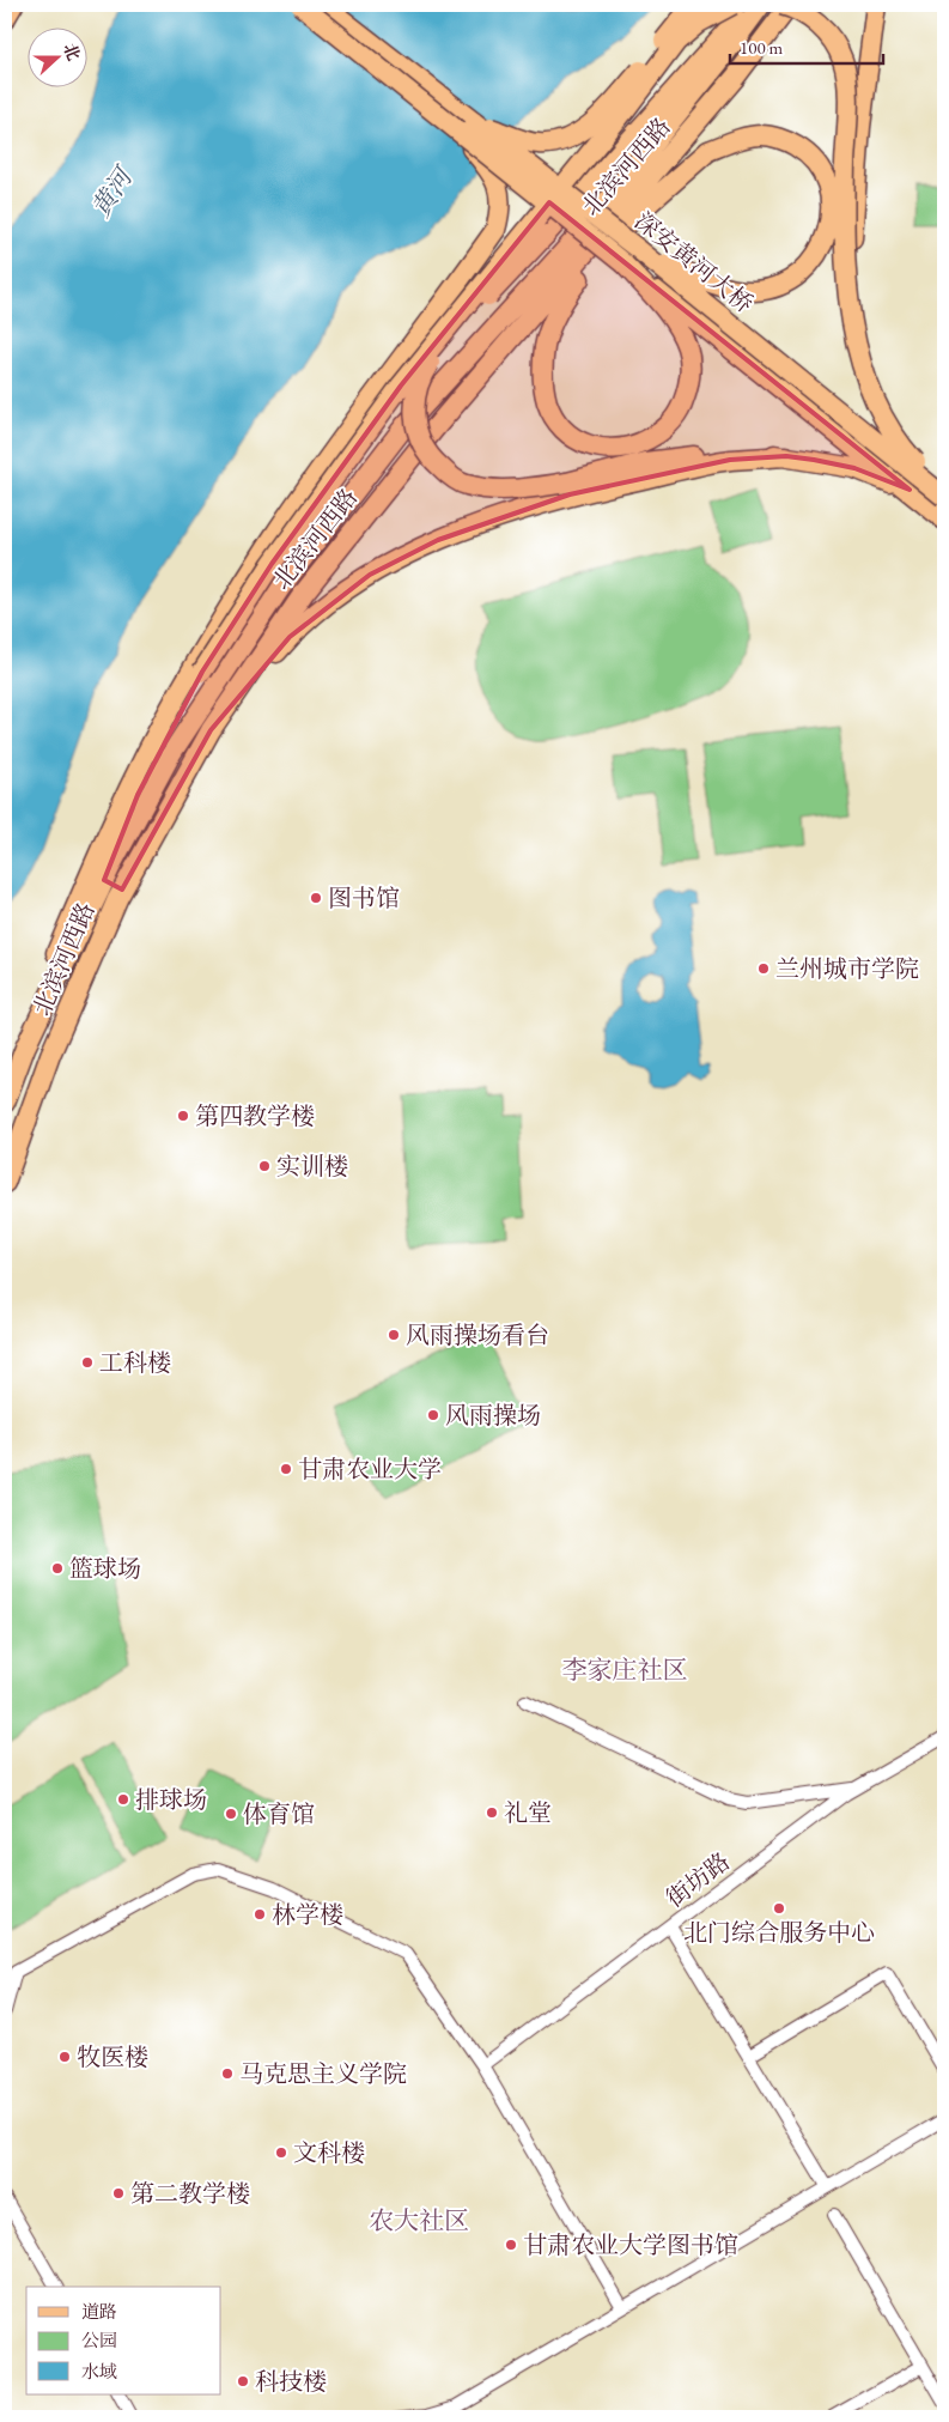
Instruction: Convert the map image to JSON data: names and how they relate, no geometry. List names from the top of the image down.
{
  "streets": {
    "main road": ["北滨河西路", "深安黄河大桥"],
    "street": ["街坊路"]
  },
  "districts": ["李家庄社区", "农大社区"],
  "water": ["黄河"],
  "places": [
    "图书馆",
    "兰州城市学院",
    "第四教学楼",
    "实训楼",
    "风雨操场看台",
    "工科楼",
    "风雨操场",
    "甘肃农业大学",
    "篮球场",
    "排球场",
    "礼堂",
    "体育馆",
    "北门综合服务中心",
    "林学楼",
    "牧医楼",
    "马克思主义学院",
    "文科楼",
    "第二教学楼",
    "甘肃农业大学图书馆",
    "科技楼"
  ],
  "legend": ["道路", "公园", "水域"],
  "scale_bar": "100 m",
  "north": "right"
}
